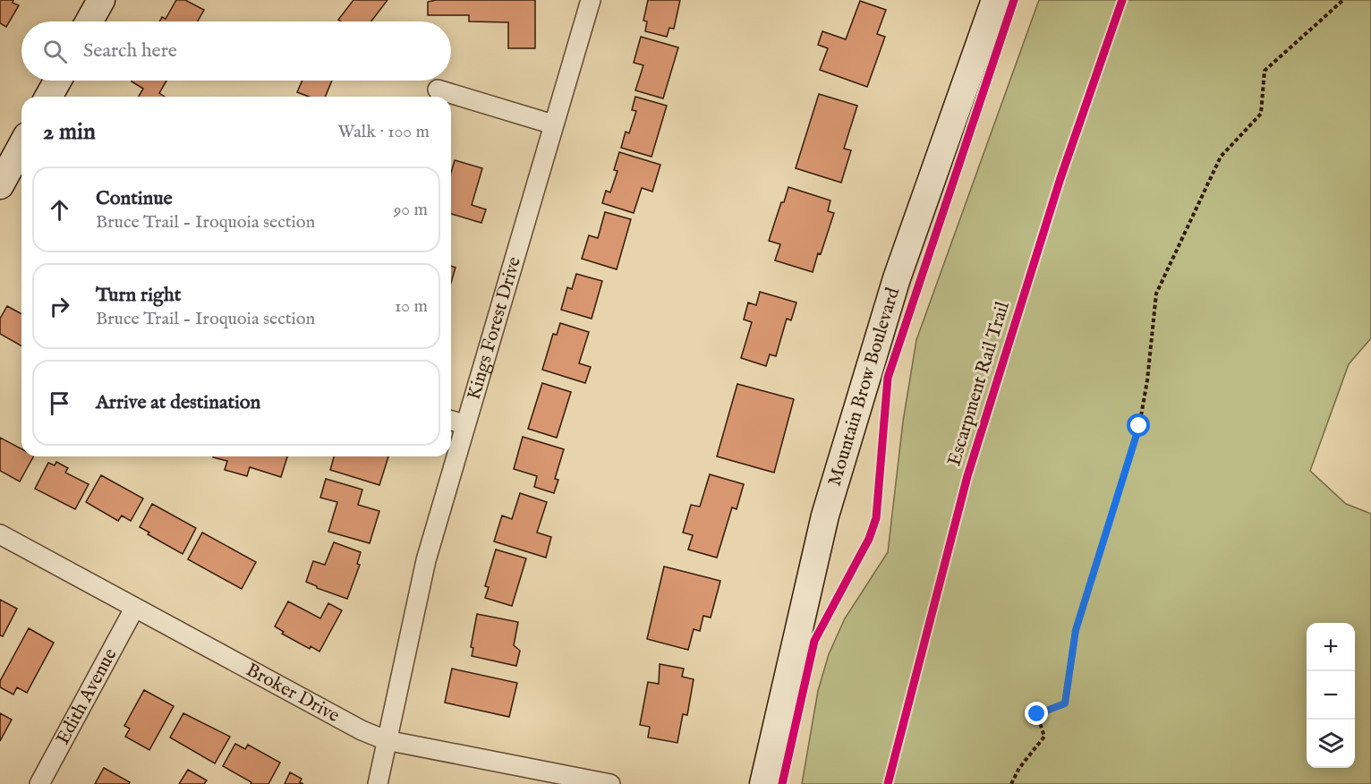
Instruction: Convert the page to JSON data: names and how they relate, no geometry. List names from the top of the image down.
{
  "streets": {
    "main road": ["Mountain Brow Boulevard"],
    "street": ["Kings Forest Drive", "Broker Drive", "Edith Avenue"],
    "cycle path": ["Escarpment Rail Trail"]
  },
  "crossings": [
    ["Kings Forest Drive", "Broker Drive"],
    ["Broker Drive", "Edith Avenue"]
  ],
  "page": {
    "search": "Search here",
    "heading": ["2 min", "Walk · 100 m"],
    "list": [
      ["Continue", "Bruce Trail - Iroquoia section", "90 m"],
      ["Turn right", "Bruce Trail - Iroquoia section", "10 m"],
      "Arrive at destination"
    ],
    "map_buttons": ["+", "−"]
  }
}
